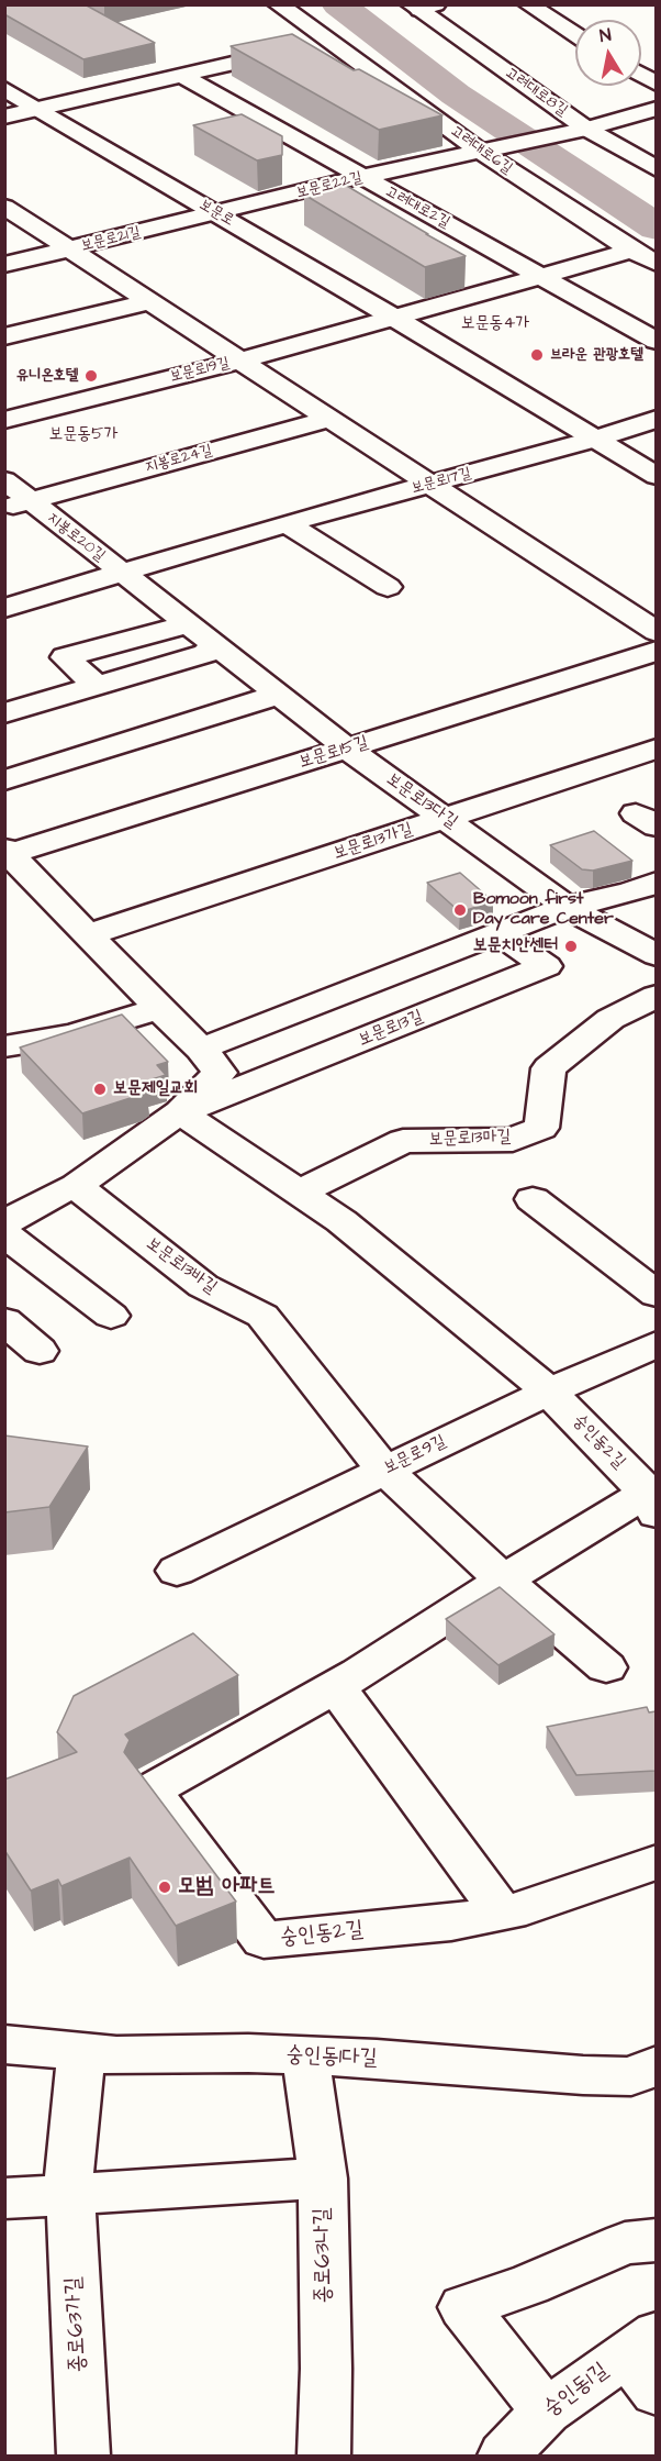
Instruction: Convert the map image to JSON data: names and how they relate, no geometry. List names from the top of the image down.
{
  "streets": {
    "street": [
      "고려대로8길",
      "고려대로6길",
      "보문로22길",
      "고려대로2길",
      "보문로",
      "보문로21길",
      "보문로19길",
      "지봉로24길",
      "보문로17길",
      "지봉로20길",
      "보문로15길",
      "보문로13다길",
      "보문로13가길",
      "보문로13길",
      "보문로13마길",
      "보문로13바길",
      "숭인동2길",
      "보문로9길",
      "숭인동1다길",
      "종로63나길",
      "종로63가길",
      "숭인동1길"
    ]
  },
  "crossings": [
    ["고려대로8길", "보문로22길"],
    ["고려대로6길", "보문로22길"],
    ["보문로22길", "고려대로2길"],
    ["보문로22길", "보문로"],
    ["보문로22길", "보문로21길"],
    ["보문로", "보문로21길"],
    ["보문로", "보문로19길"],
    ["보문로", "보문로17길"],
    ["지봉로24길", "지봉로20길"],
    ["보문로17길", "지봉로20길"],
    ["보문로17길", "보문로13다길"],
    ["지봉로20길", "보문로13다길"],
    ["보문로15길", "보문로13다길"],
    ["보문로15길", "보문로13길"],
    ["보문로13다길", "보문로13가길"],
    ["보문로13가길", "보문로13길"],
    ["보문로13길", "보문로13바길"],
    ["보문로13바길", "보문로9길"],
    ["숭인동2길", "보문로9길"],
    ["숭인동1다길", "종로63나길"],
    ["숭인동1다길", "종로63가길"]
  ],
  "districts": ["보문동4가", "보문동5가"],
  "places": [
    "브라운 관광호텔",
    "유니온호텔",
    "Bomoon first Day care Center",
    "보문치안센터",
    "보문제일교회",
    "모범 아파트"
  ],
  "north": "top"
}
